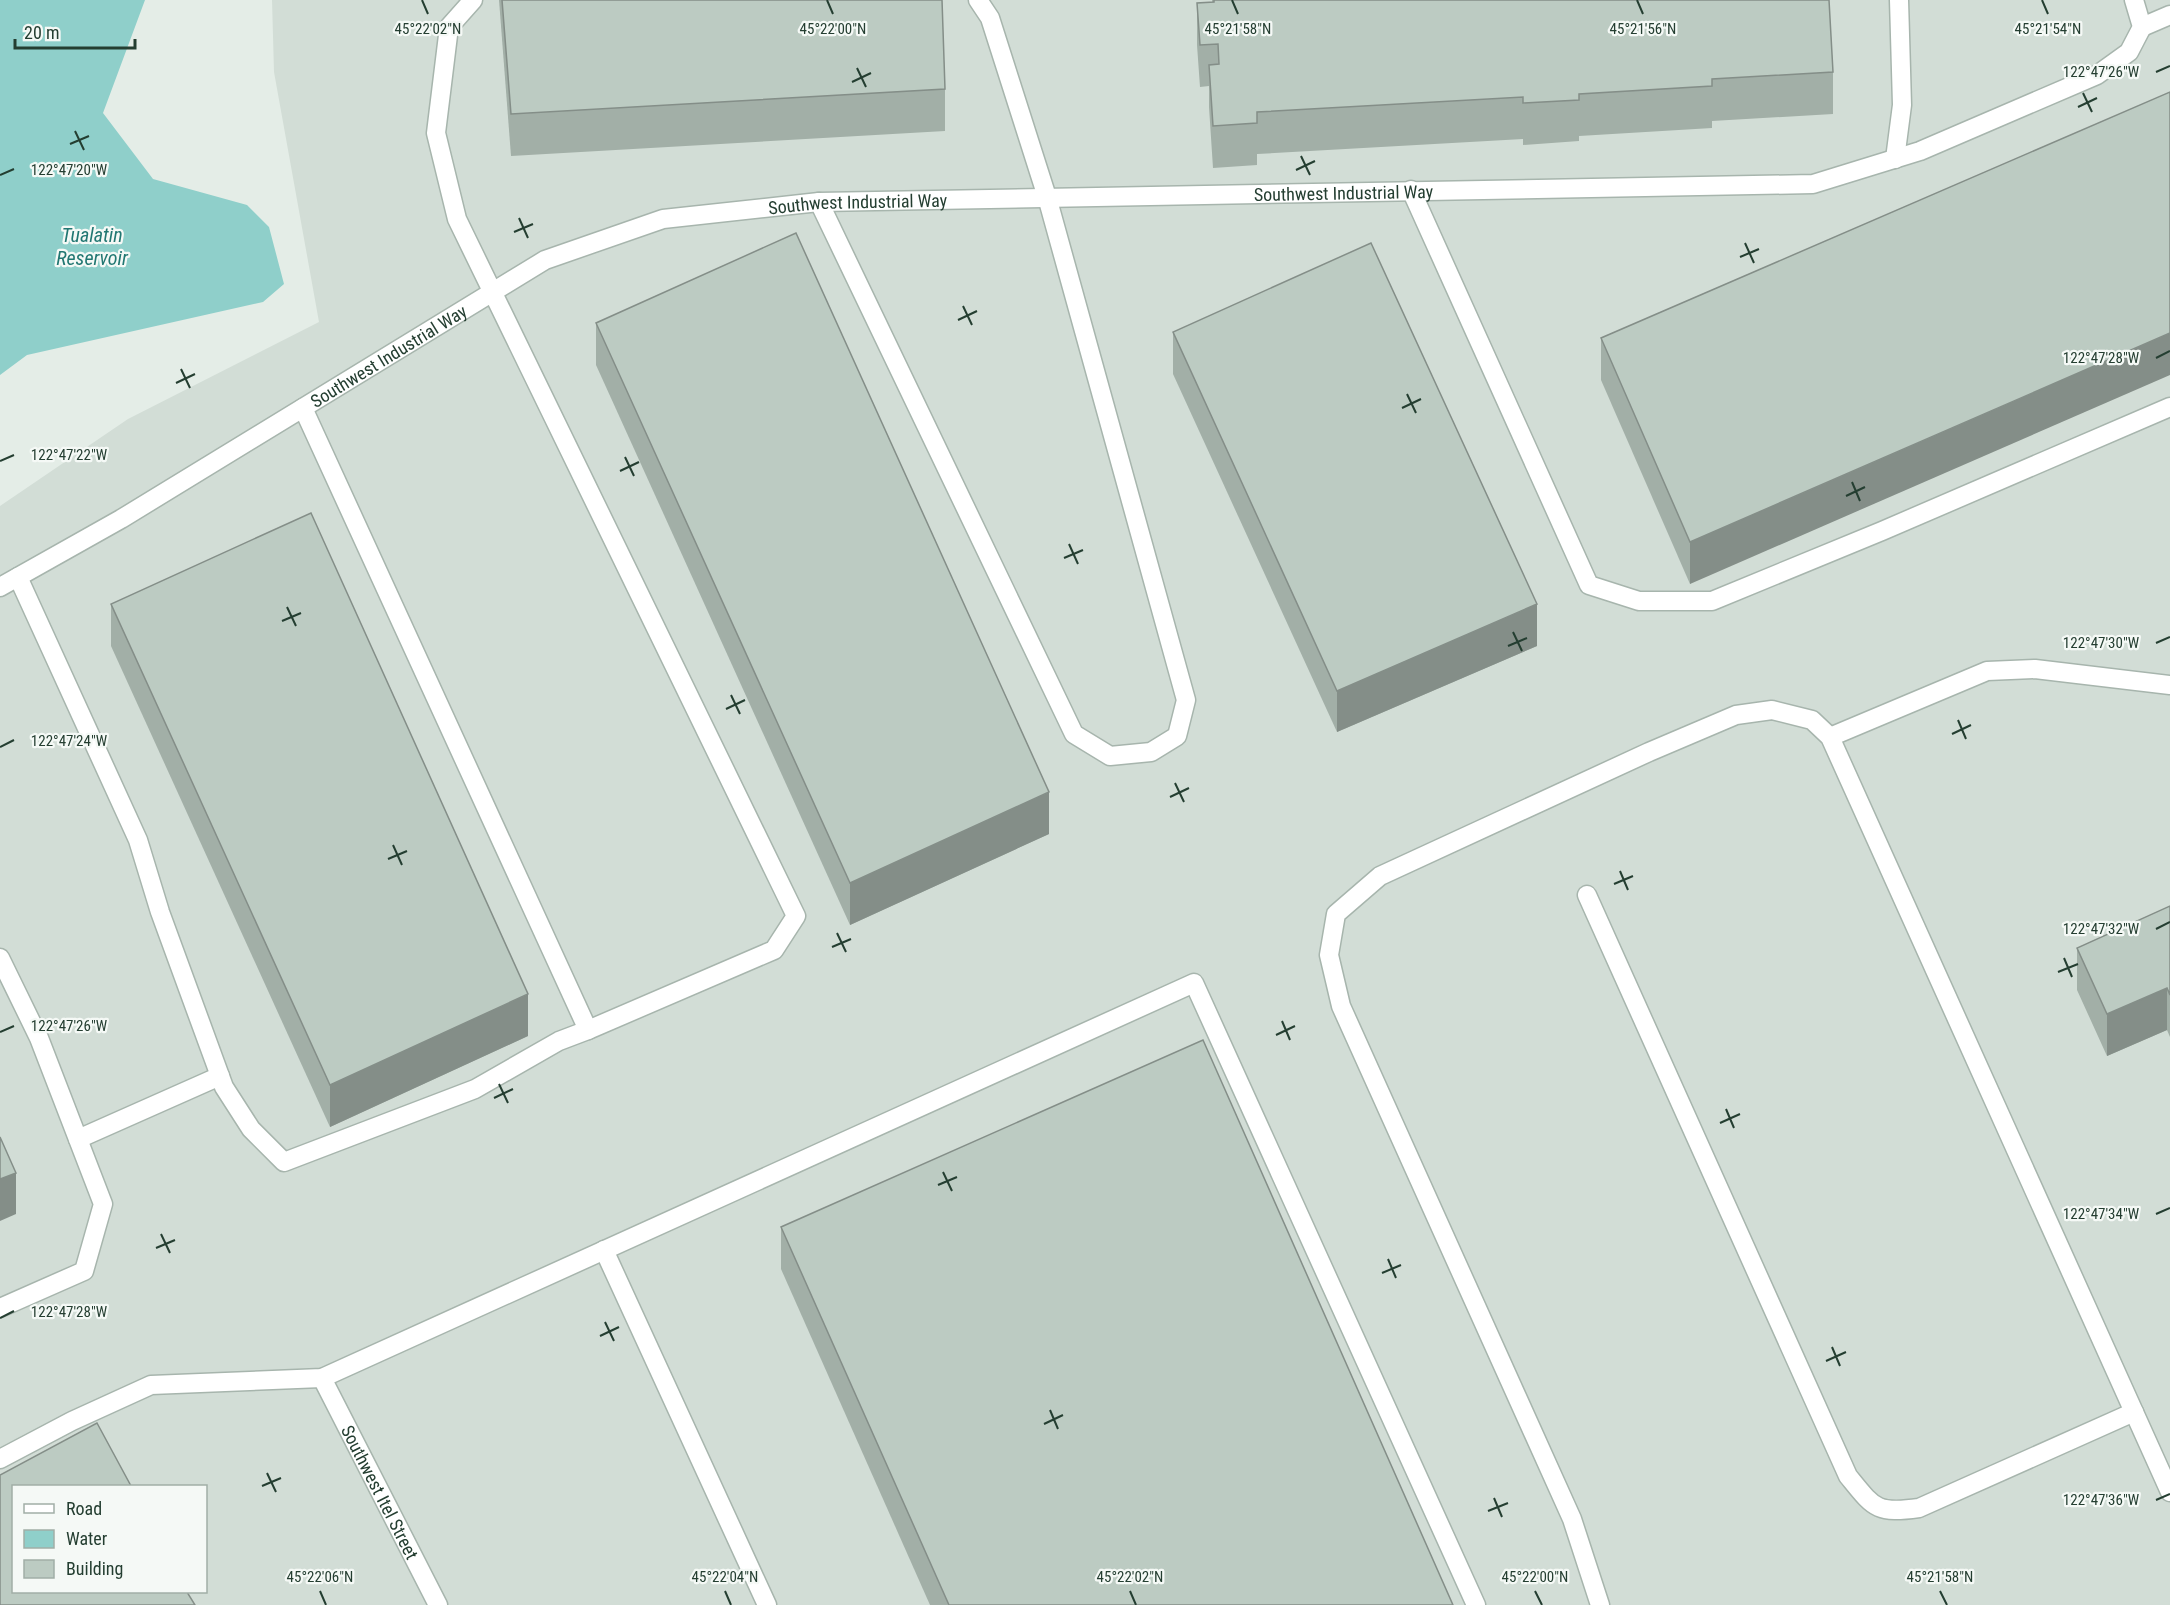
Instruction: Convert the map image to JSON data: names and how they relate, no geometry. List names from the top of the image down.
{
  "streets": {
    "street": ["Southwest Industrial Way", "Southwest Itel Street"]
  },
  "water": ["Tualatin Reservoir"],
  "legend": ["Road", "Water", "Building"],
  "scale_bar": "20 m",
  "coordinates": [
    "45°22'02\"N",
    "45°22'00\"N",
    "45°21'58\"N",
    "45°21'56\"N",
    "45°21'54\"N",
    "122°47'26\"W",
    "122°47'20\"W",
    "122°47'28\"W",
    "122°47'22\"W",
    "122°47'30\"W",
    "122°47'24\"W",
    "122°47'32\"W",
    "122°47'34\"W",
    "122°47'36\"W",
    "45°22'06\"N",
    "45°22'04\"N"
  ]
}
